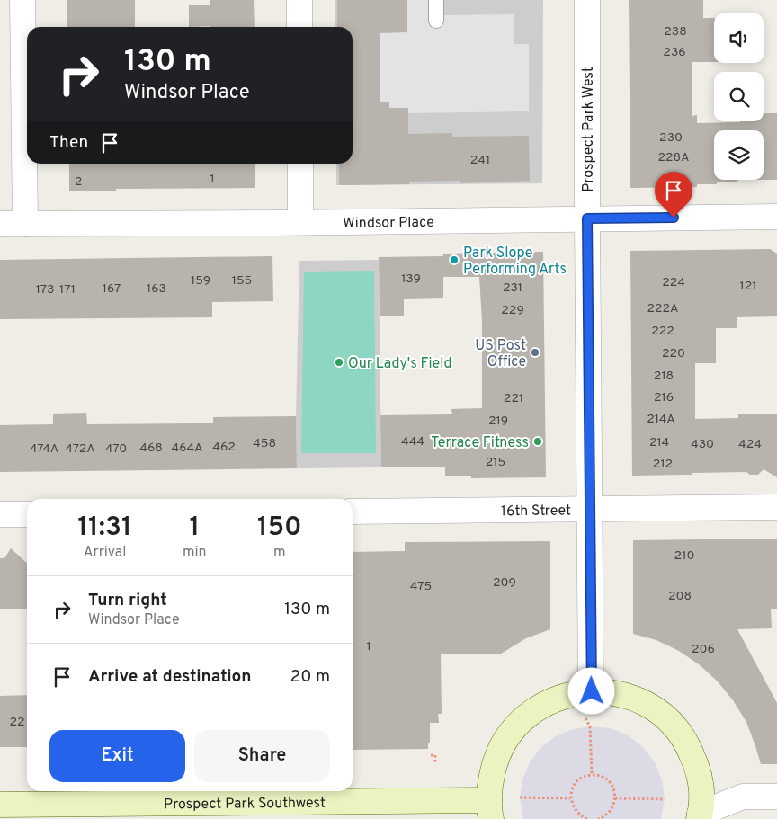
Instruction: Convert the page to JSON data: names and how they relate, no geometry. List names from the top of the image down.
{
  "streets": {
    "street": [
      "Prospect Park West",
      "Windsor Place",
      "16th Street",
      "Prospect Park Southwest"
    ]
  },
  "crossings": [
    ["Prospect Park West", "Windsor Place"],
    ["Prospect Park West", "16th Street"]
  ],
  "places": [
    "Park Slope Performing Arts",
    "US Post Office",
    "Our Lady's Field",
    "Terrace Fitness"
  ],
  "house_numbers": [
    "238",
    "236",
    "230",
    "228A",
    "241",
    "1",
    "2",
    "139",
    "159",
    "155",
    "224",
    "121",
    "231",
    "167",
    "163",
    "173",
    "171",
    "222A",
    "229",
    "222",
    "220",
    "218",
    "216",
    "221",
    "214A",
    "219",
    "444",
    "214",
    "458",
    "430",
    "424",
    "462",
    "468",
    "464A",
    "474A",
    "472A",
    "470",
    "215",
    "212",
    "210",
    "209",
    "475",
    "208",
    "1",
    "206",
    "22"
  ],
  "page": {
    "turn": ["130 m", "Windsor Place"],
    "then": "Then",
    "eta": [
      "11:31",
      "Arrival",
      "1",
      "min",
      "150",
      "m"
    ],
    "list": [
      {
        "name": "Turn right",
        "note": "Windsor Place",
        "value": "130 m"
      },
      {
        "name": "Arrive at destination",
        "value": "20 m"
      }
    ],
    "buttons": ["Exit", "Share"]
  }
}
